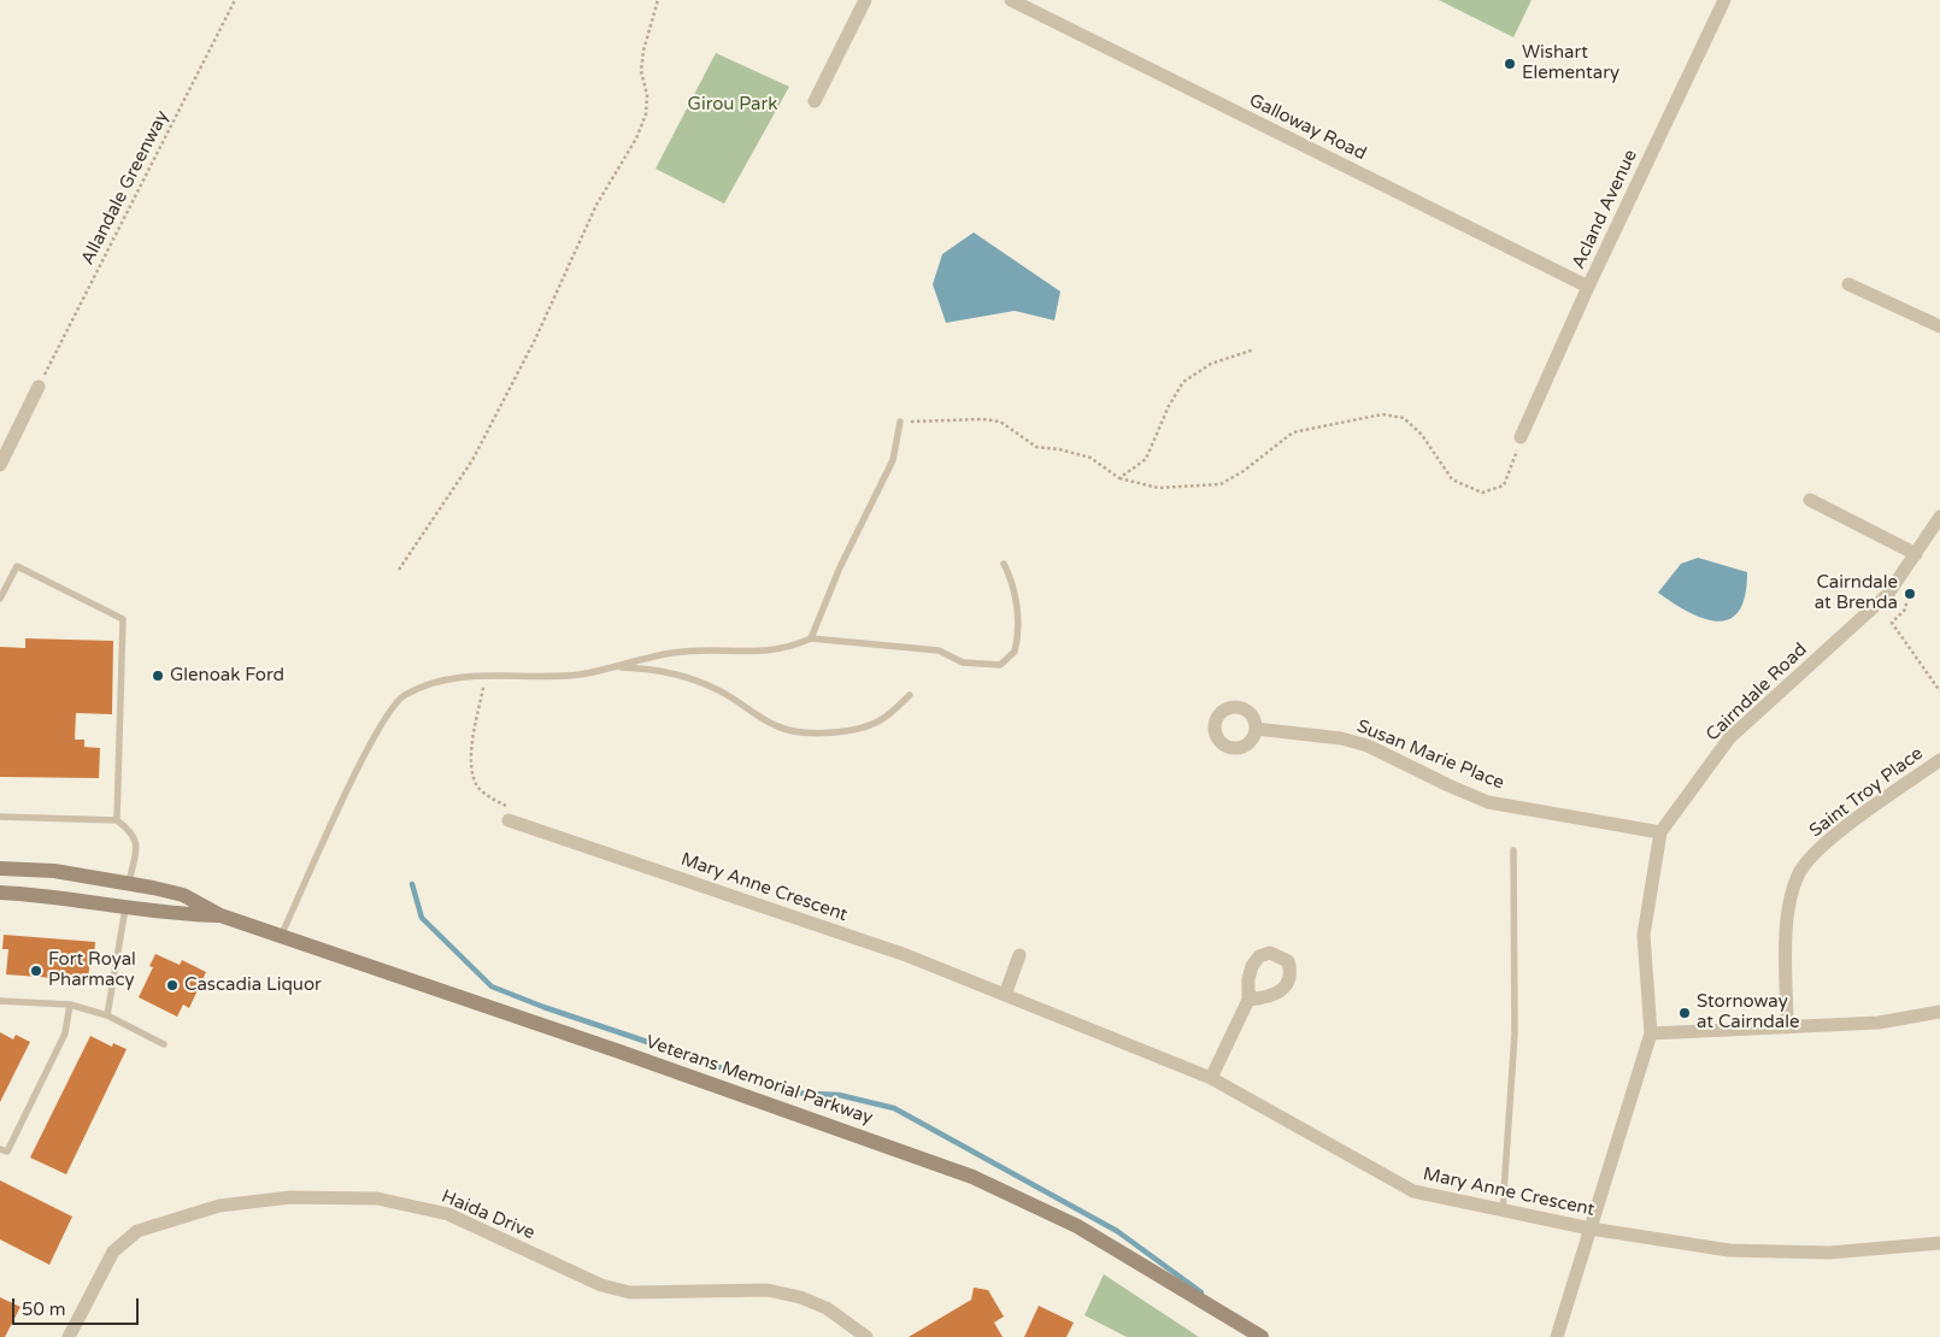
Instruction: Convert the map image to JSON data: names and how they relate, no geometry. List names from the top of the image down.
{
  "streets": {
    "main road": ["Veterans Memorial Parkway"],
    "street": [
      "Galloway Road",
      "Acland Avenue",
      "Cairndale Road",
      "Susan Marie Place",
      "Saint Troy Place",
      "Mary Anne Crescent",
      "Haida Drive"
    ],
    "path": ["Allandale Greenway"]
  },
  "crossings": [
    ["Galloway Road", "Acland Avenue"],
    ["Cairndale Road", "Susan Marie Place"],
    ["Cairndale Road", "Mary Anne Crescent"]
  ],
  "parks": ["Girou Park"],
  "places": [
    "Wishart Elementary",
    "Cairndale at Brenda",
    "Glenoak Ford",
    "Fort Royal Pharmacy",
    "Cascadia Liquor",
    "Stornoway at Cairndale"
  ],
  "scale_bar": "50 m"
}
